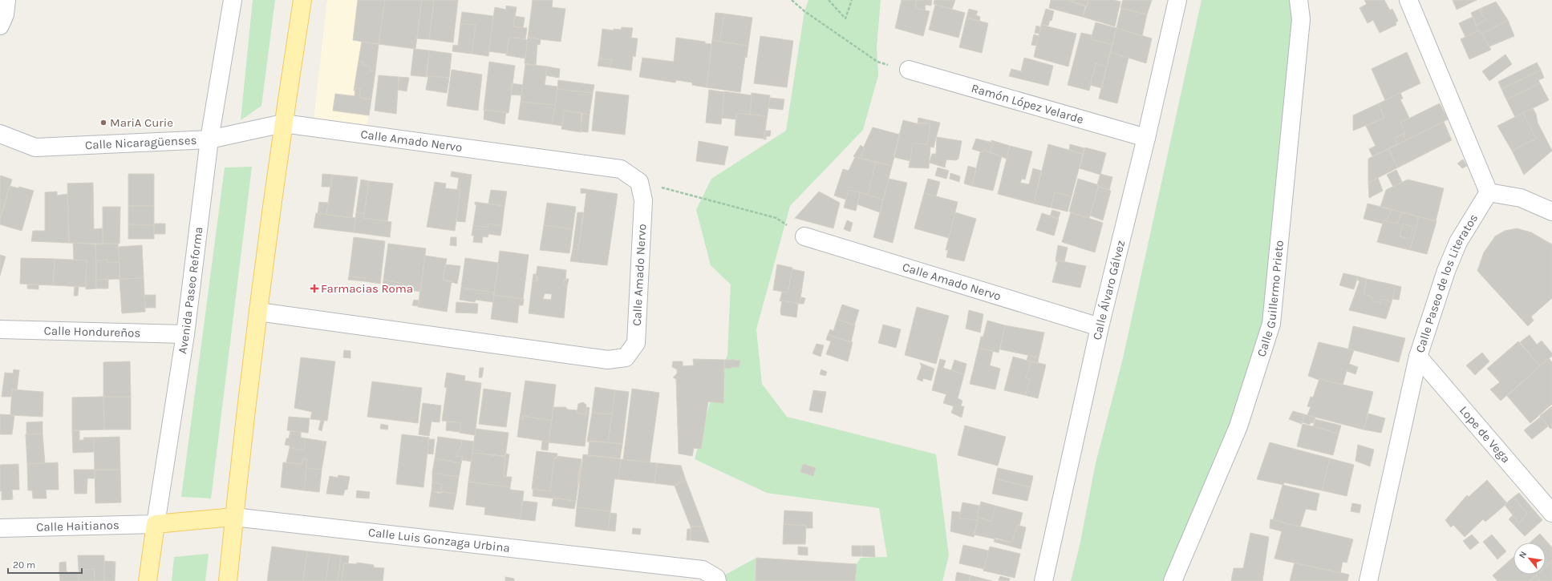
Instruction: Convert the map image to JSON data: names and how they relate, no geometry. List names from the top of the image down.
{
  "streets": {
    "main road": ["Avenida Paseo Reforma", "Calle Luis Gonzaga Urbina"],
    "street": [
      "Ramón López Velarde",
      "Calle Amado Nervo",
      "Calle Nicaragüenses",
      "Calle Paseo de los Literatos",
      "Calle Álvaro Gálvez",
      "Calle Guillermo Prieto",
      "Calle Hondureños",
      "Lope de Vega",
      "Calle Haitianos"
    ]
  },
  "crossings": [
    ["Ramón López Velarde", "Calle Álvaro Gálvez"],
    ["Calle Amado Nervo", "Calle Nicaragüenses"],
    ["Calle Amado Nervo", "Calle Álvaro Gálvez"],
    ["Calle Nicaragüenses", "Avenida Paseo Reforma"],
    ["Calle Paseo de los Literatos", "Lope de Vega"],
    ["Avenida Paseo Reforma", "Calle Hondureños"],
    ["Avenida Paseo Reforma", "Calle Haitianos"],
    ["Avenida Paseo Reforma", "Calle Luis Gonzaga Urbina"],
    ["Calle Haitianos", "Calle Luis Gonzaga Urbina"]
  ],
  "places": {
    "other": ["MariA Curie"],
    "health": ["Farmacias Roma"]
  },
  "scale_bar": "20 m",
  "north": "top left"
}
